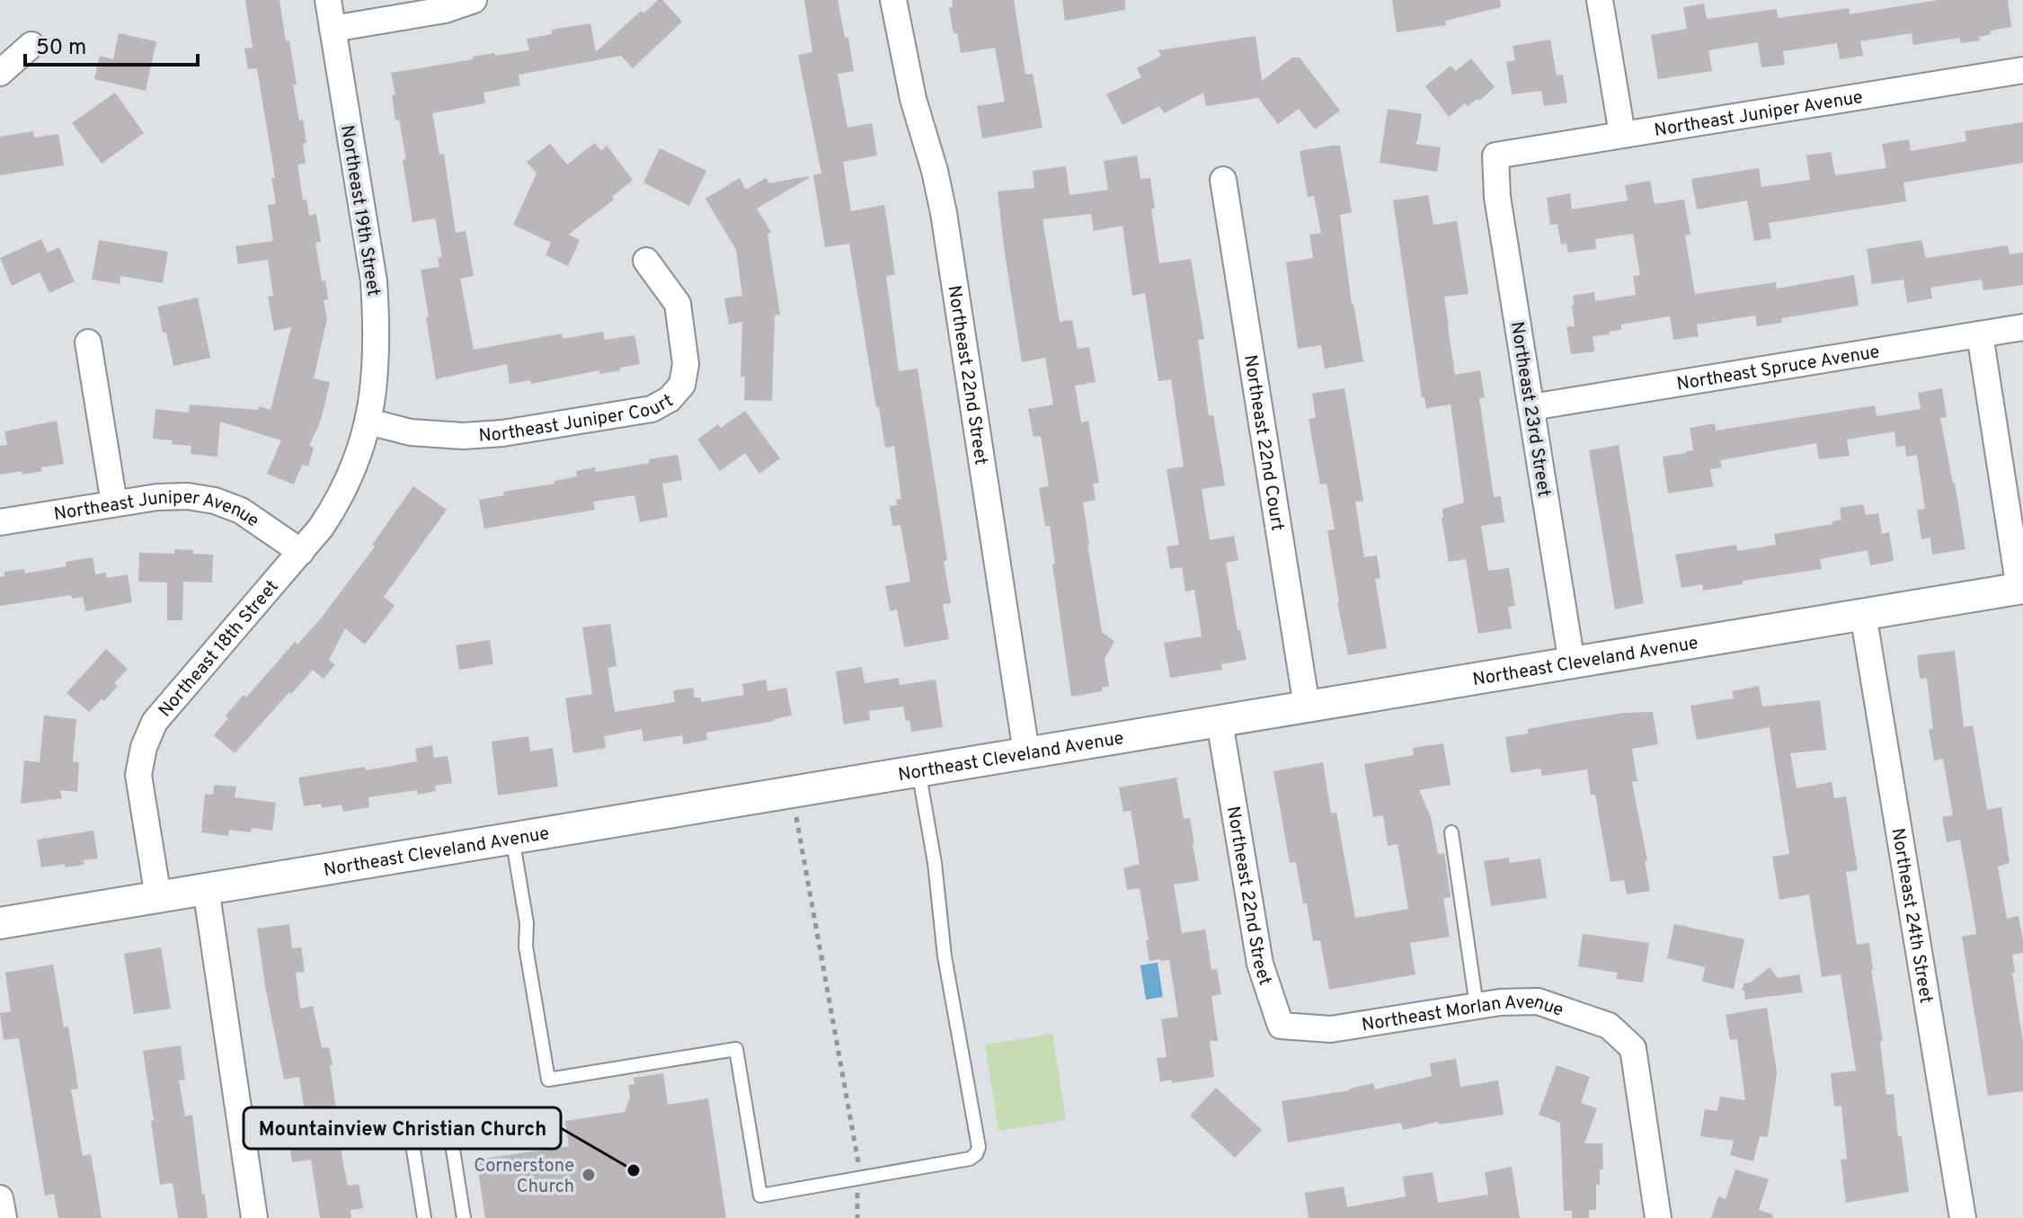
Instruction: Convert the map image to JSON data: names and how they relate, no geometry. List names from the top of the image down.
{
  "streets": {
    "street": [
      "Northeast Juniper Avenue",
      "Northeast 19th Street",
      "Northeast Spruce Avenue",
      "Northeast 22nd Street",
      "Northeast 23rd Street",
      "Northeast Juniper Court",
      "Northeast 22nd Court",
      "Northeast 18th Street",
      "Northeast Cleveland Avenue",
      "Northeast 24th Street",
      "Northeast Morlan Avenue"
    ]
  },
  "crossings": [
    ["Northeast Juniper Avenue", "Northeast 23rd Street"],
    ["Northeast Juniper Avenue", "Northeast 18th Street"],
    ["Northeast 19th Street", "Northeast Juniper Court"],
    ["Northeast 19th Street", "Northeast 18th Street"],
    ["Northeast Spruce Avenue", "Northeast 23rd Street"],
    ["Northeast 22nd Street", "Northeast Cleveland Avenue"],
    ["Northeast 22nd Street", "Northeast Morlan Avenue"],
    ["Northeast 23rd Street", "Northeast Cleveland Avenue"],
    ["Northeast Juniper Court", "Northeast 18th Street"],
    ["Northeast 22nd Court", "Northeast Cleveland Avenue"],
    ["Northeast 18th Street", "Northeast Cleveland Avenue"],
    ["Northeast Cleveland Avenue", "Northeast 24th Street"]
  ],
  "places": ["Mountainview Christian Church", "Cornerstone Church"],
  "scale_bar": "50 m"
}
